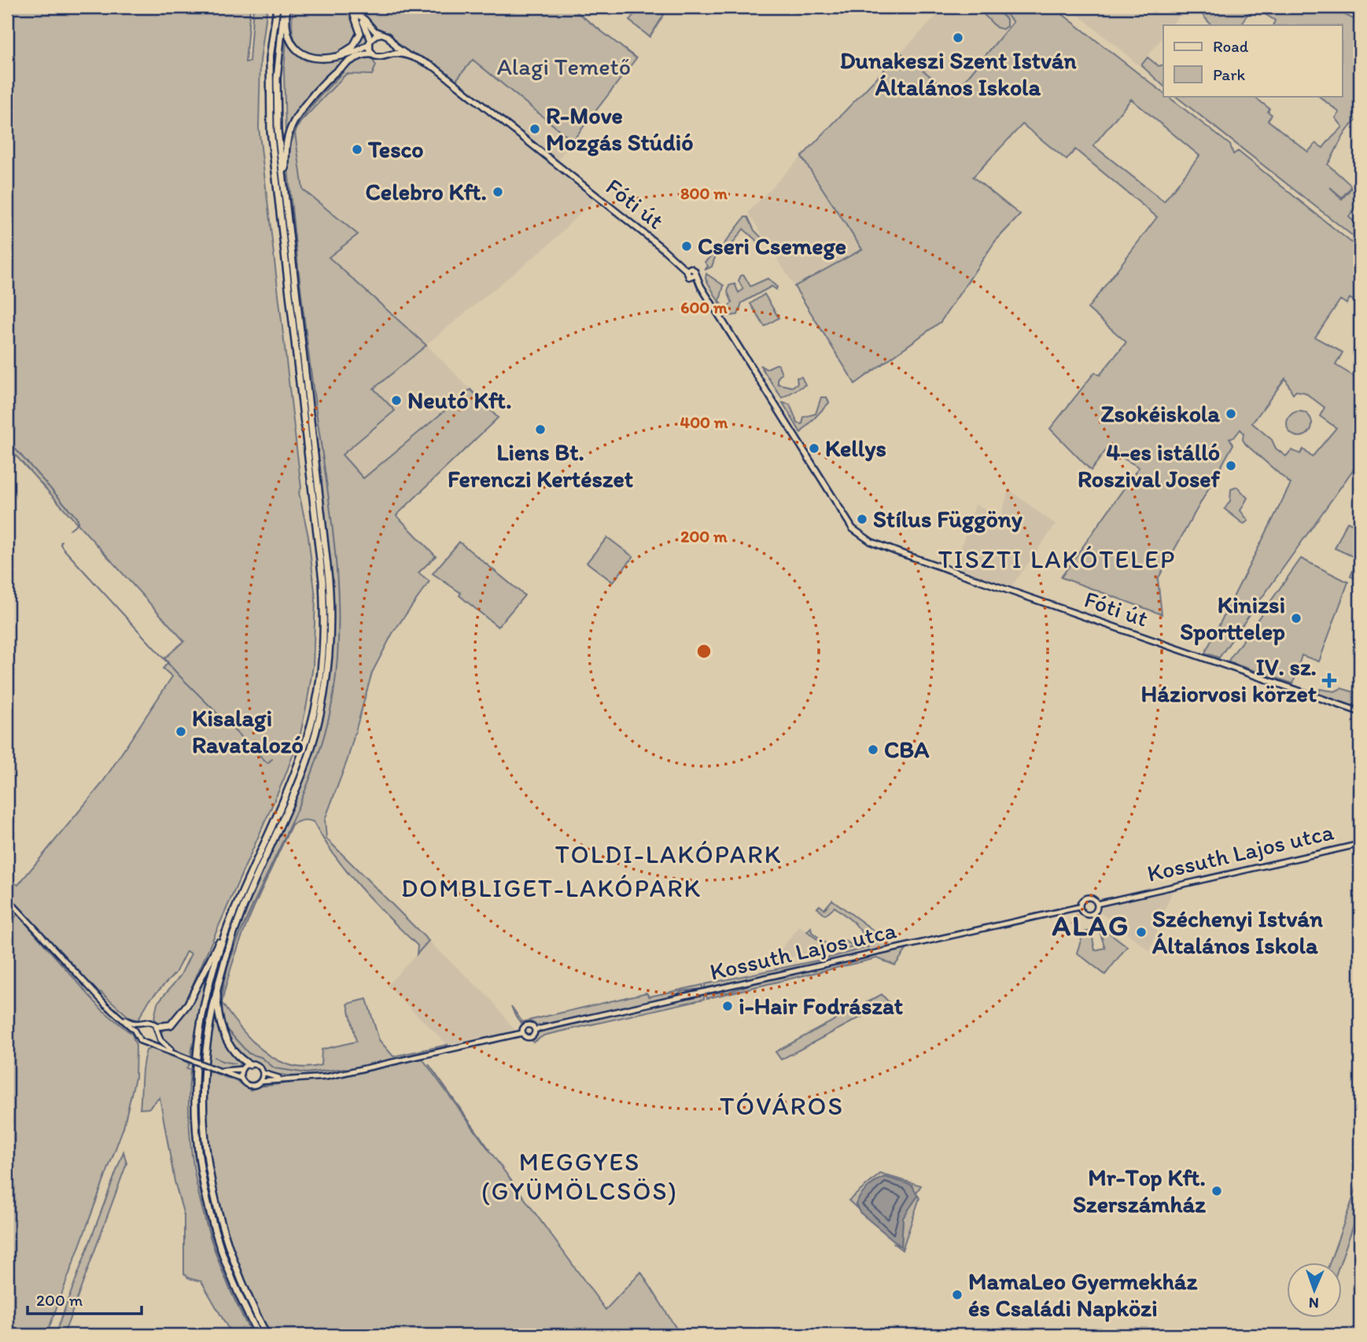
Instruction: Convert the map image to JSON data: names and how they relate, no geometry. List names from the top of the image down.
{
  "streets": {
    "main road": ["Fóti út"],
    "street": ["Kossuth Lajos utca"]
  },
  "districts": [
    "TISZTI LAKÓTELEP",
    "TOLDI-LAKÓPARK",
    "DOMBLIGET-LAKÓPARK",
    "ALAG",
    "TÓVÁROS",
    "MEGGYES (GYÜMÖLCSÖS)"
  ],
  "parks": ["Alagi Temető"],
  "places": {
    "other": [
      "Dunakeszi Szent István Általános Iskola",
      "R-Move Mozgás Stúdió",
      "Tesco",
      "Celebro Kft.",
      "Cseri Csemege",
      "Neutó Kft.",
      "Zsokéiskola",
      "Liens Bt. Ferenczi Kertészet",
      "Kellys",
      "4-es istálló Roszival Josef",
      "Stílus Függöny",
      "Kinizsi Sporttelep",
      "Kisalagi Ravatalozó",
      "CBA",
      "Széchenyi István Általános Iskola",
      "i-Hair Fodrászat",
      "Mr-Top Kft. Szerszámház",
      "MamaLeo Gyermekház és Családi Napközi"
    ],
    "health": ["IV. sz. Háziorvosi körzet"]
  },
  "legend": ["Road", "Park"],
  "scale_bar": "200 m",
  "north": "bottom",
  "rings": [
    "800 m",
    "600 m",
    "400 m",
    "200 m"
  ]
}
